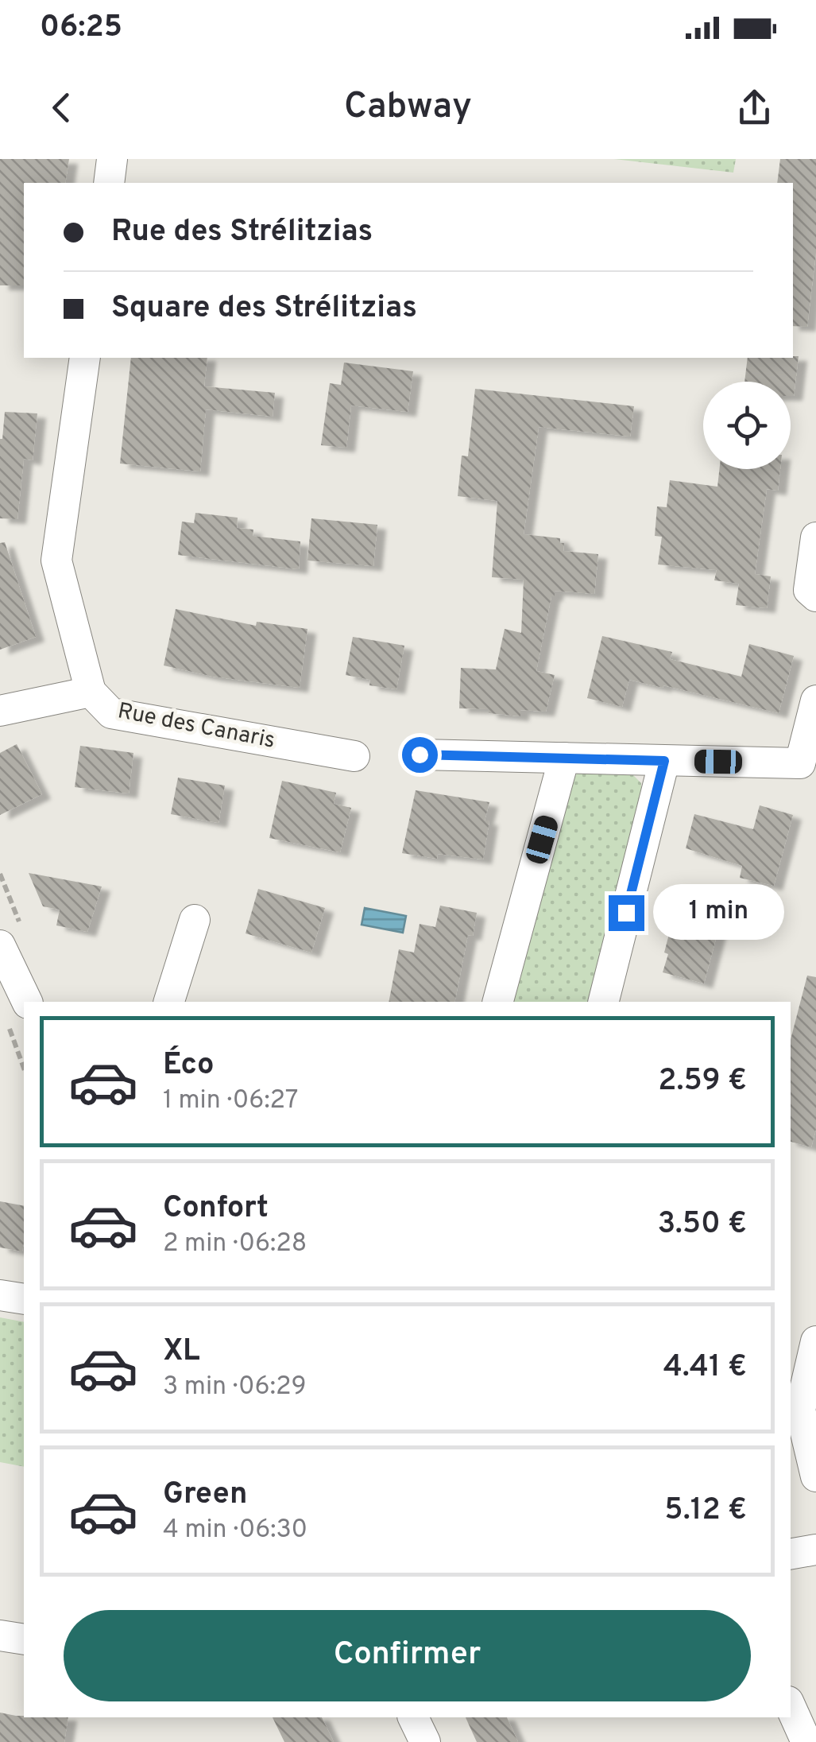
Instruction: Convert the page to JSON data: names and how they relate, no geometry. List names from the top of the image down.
{
  "streets": {
    "street": ["Rue des Canaris"]
  },
  "page": {
    "status": "06:25",
    "header": "Cabway",
    "banner": ["Rue des Strélitzias", "Square des Strélitzias"],
    "bubble": "1 min",
    "list": [
      {
        "name": "Éco",
        "note": "1 min · 06:27",
        "value": "2.59 €"
      },
      {
        "name": "Confort",
        "note": "2 min · 06:28",
        "value": "3.50 €"
      },
      {
        "name": "XL",
        "note": "3 min · 06:29",
        "value": "4.41 €"
      },
      {
        "name": "Green",
        "note": "4 min · 06:30",
        "value": "5.12 €"
      }
    ],
    "buttons": "Confirmer"
  }
}
